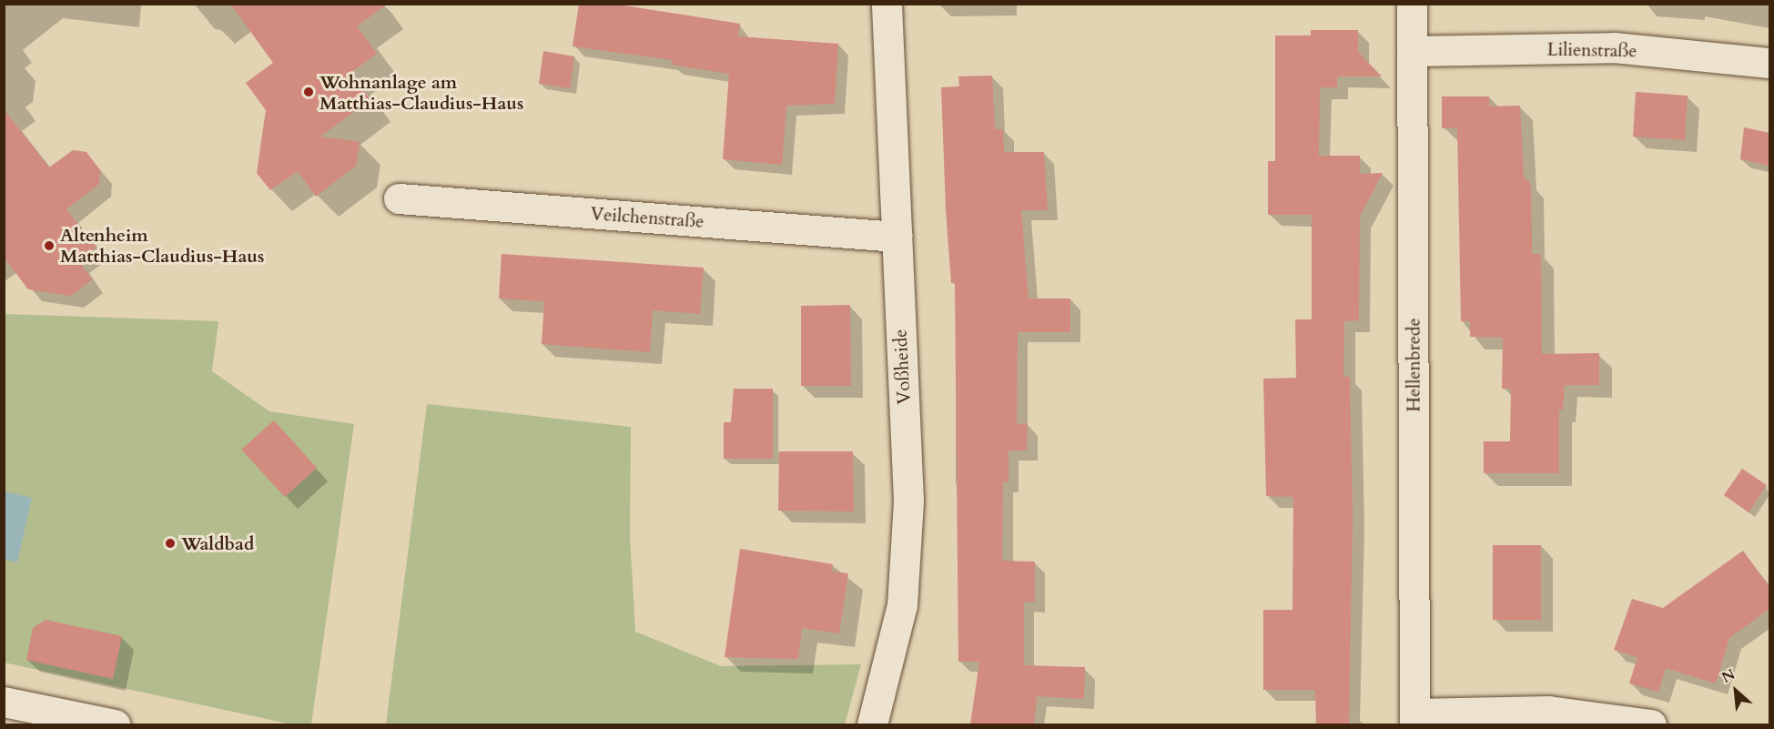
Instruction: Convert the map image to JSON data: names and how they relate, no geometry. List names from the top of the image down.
{
  "streets": {
    "street": [
      "Lilienstraße",
      "Veilchenstraße",
      "Hellenbrede",
      "Voßheide"
    ]
  },
  "crossings": [
    ["Lilienstraße", "Hellenbrede"],
    ["Veilchenstraße", "Voßheide"]
  ],
  "places": ["Wohnanlage am Matthias-Claudius-Haus", "Altenheim Matthias-Claudius-Haus", "Waldbad"],
  "north": "top left"
}
